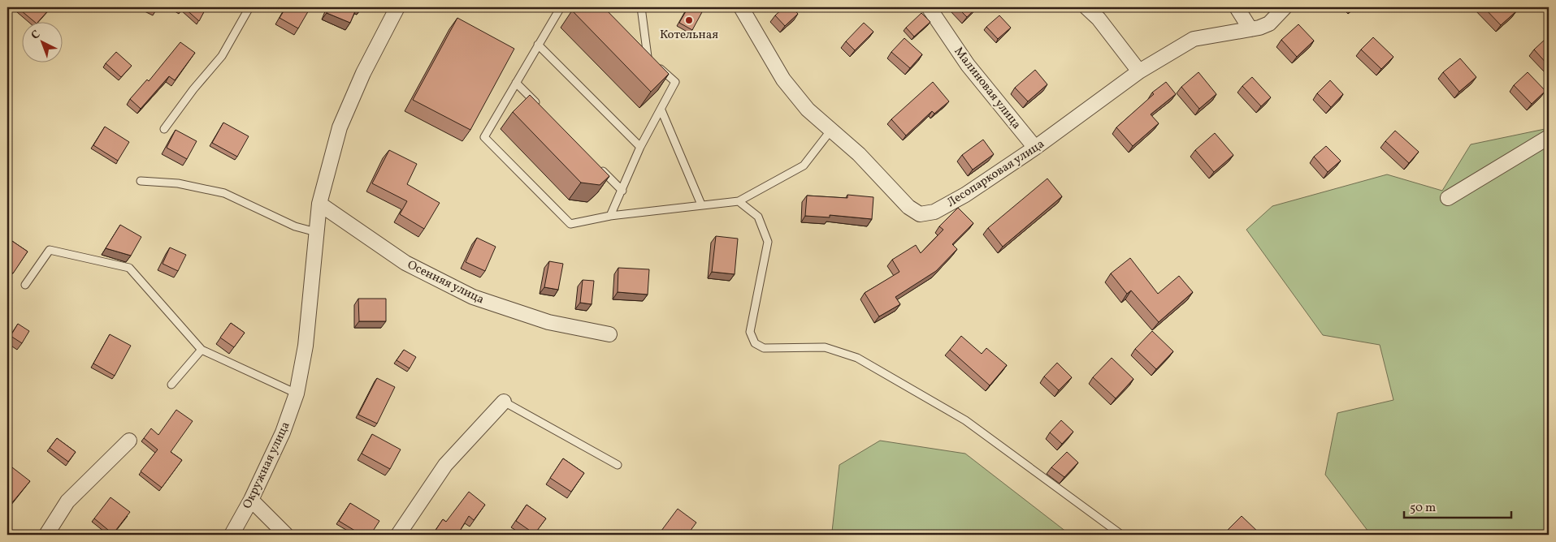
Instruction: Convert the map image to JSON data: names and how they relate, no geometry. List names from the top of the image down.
{
  "streets": {
    "street": [
      "Малиновая улица",
      "Лесопарковая улица",
      "Осенняя улица",
      "Окружная улица"
    ]
  },
  "crossings": [
    ["Малиновая улица", "Лесопарковая улица"]
  ],
  "places": ["Котельная"],
  "scale_bar": "50 m",
  "north": "top left"
}
